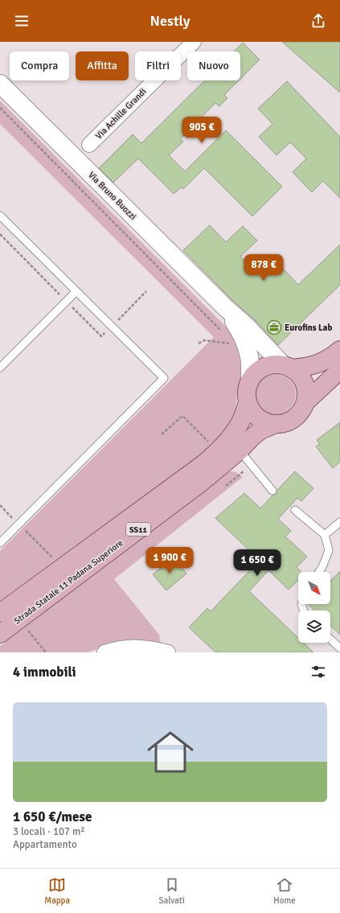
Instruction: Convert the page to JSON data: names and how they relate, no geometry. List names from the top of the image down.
{
  "streets": {
    "main road": ["Via Bruno Buozzi", "SS11", "Strada Statale 11 Padana Superiore"],
    "street": ["Via Achille Grandi"]
  },
  "crossings": [
    ["Via Bruno Buozzi", "Strada Statale 11 Padana Superiore"]
  ],
  "places": {
    "office": ["Eurofins Lab"]
  },
  "north": "bottom right",
  "page": {
    "header": "Nestly",
    "chip": [
      "Compra",
      "Affitta",
      "Filtri",
      "Nuovo"
    ],
    "price": [
      "905 €",
      "878 €",
      "1 900 €",
      "1 650 €"
    ],
    "heading": "4 immobili",
    "list": [
      {
        "name": "1 650 €/mese",
        "note": "3 locali · 107 m² · Appartamento"
      }
    ],
    "tabs": ["Mappa", "Salvati", "Home"]
  }
}
